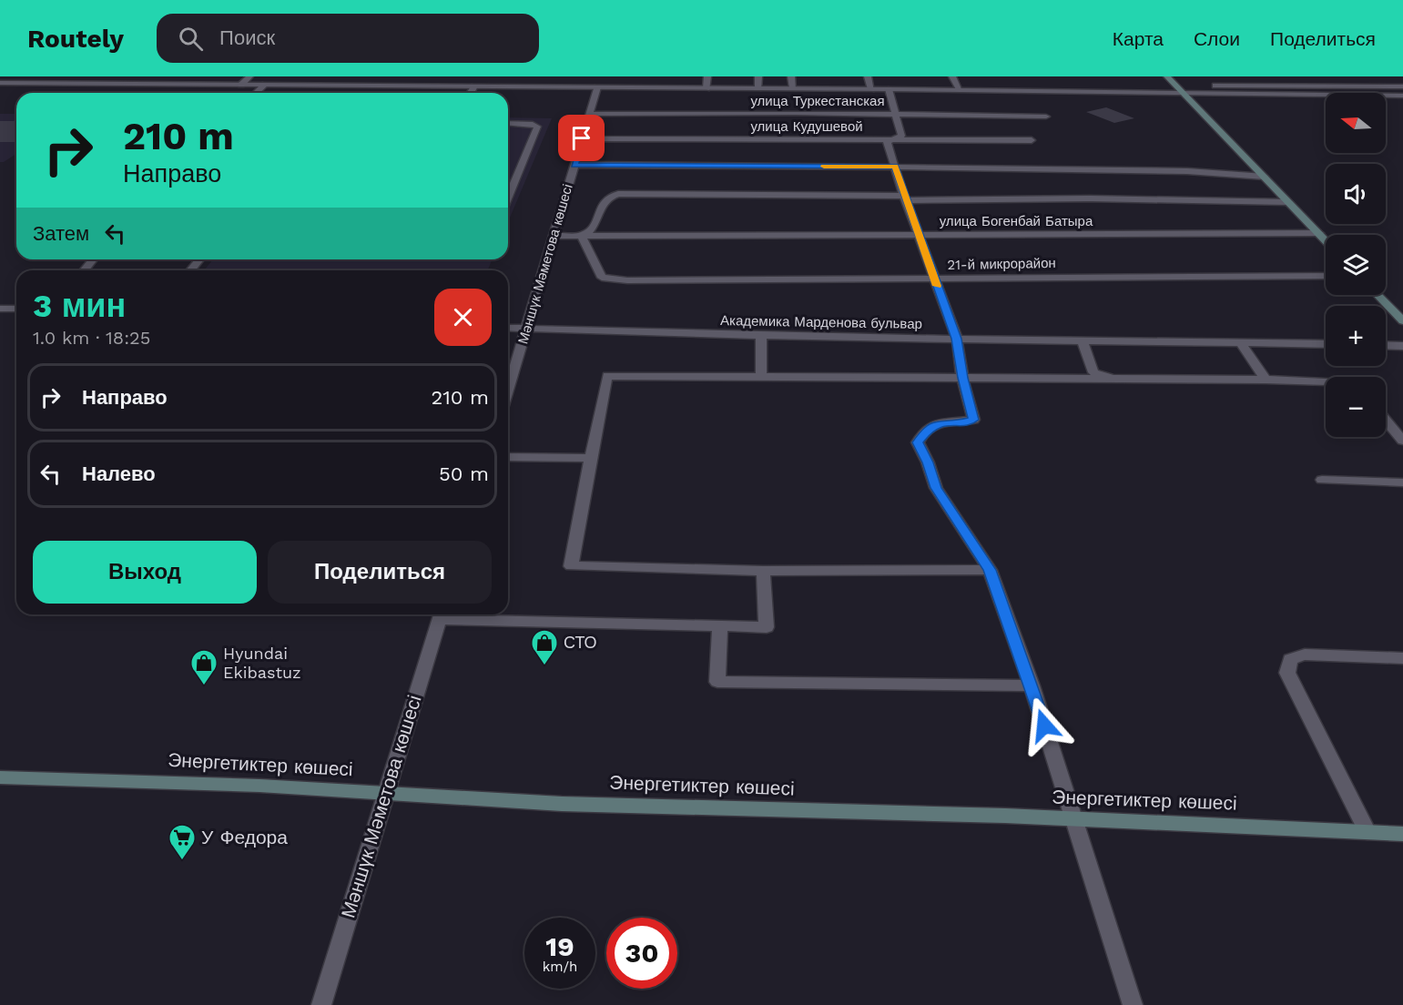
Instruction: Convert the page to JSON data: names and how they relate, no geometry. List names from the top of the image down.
{
  "streets": {
    "main road": ["Энергетиктер көшесі"],
    "street": [
      "улица Туркестанская",
      "улица Кудушевой",
      "улица Богенбай Батыра",
      "Мәншүк Мәметова көшесі",
      "21-й микрорайон",
      "Академика Марденова бульвар"
    ]
  },
  "crossings": [
    ["улица Туркестанская", "Мәншүк Мәметова көшесі"],
    ["улица Кудушевой", "Мәншүк Мәметова көшесі"],
    ["улица Богенбай Батыра", "Мәншүк Мәметова көшесі"],
    ["улица Богенбай Батыра", "21-й микрорайон"],
    ["Мәншүк Мәметова көшесі", "Академика Марденова бульвар"],
    ["Мәншүк Мәметова көшесі", "Энергетиктер көшесі"]
  ],
  "places": {
    "shop": ["СТО", "Hyundai Ekibastuz"],
    "supermarket": ["У Федора"]
  },
  "north": "left",
  "page": {
    "header": "Routely",
    "search": "Поиск",
    "nav": ["Карта", "Слои", "Поделиться"],
    "map_buttons": ["+", "−"],
    "turn": ["210 m", "Направо"],
    "then": "Затем",
    "heading": ["3 мин", "1.0 km · 18:25"],
    "list": [
      {
        "name": "Направо",
        "value": "210 m"
      },
      {
        "name": "Налево",
        "value": "50 m"
      }
    ],
    "buttons": ["Выход", "Поделиться"],
    "speed": "19 km/h",
    "limit": "30"
  }
}
